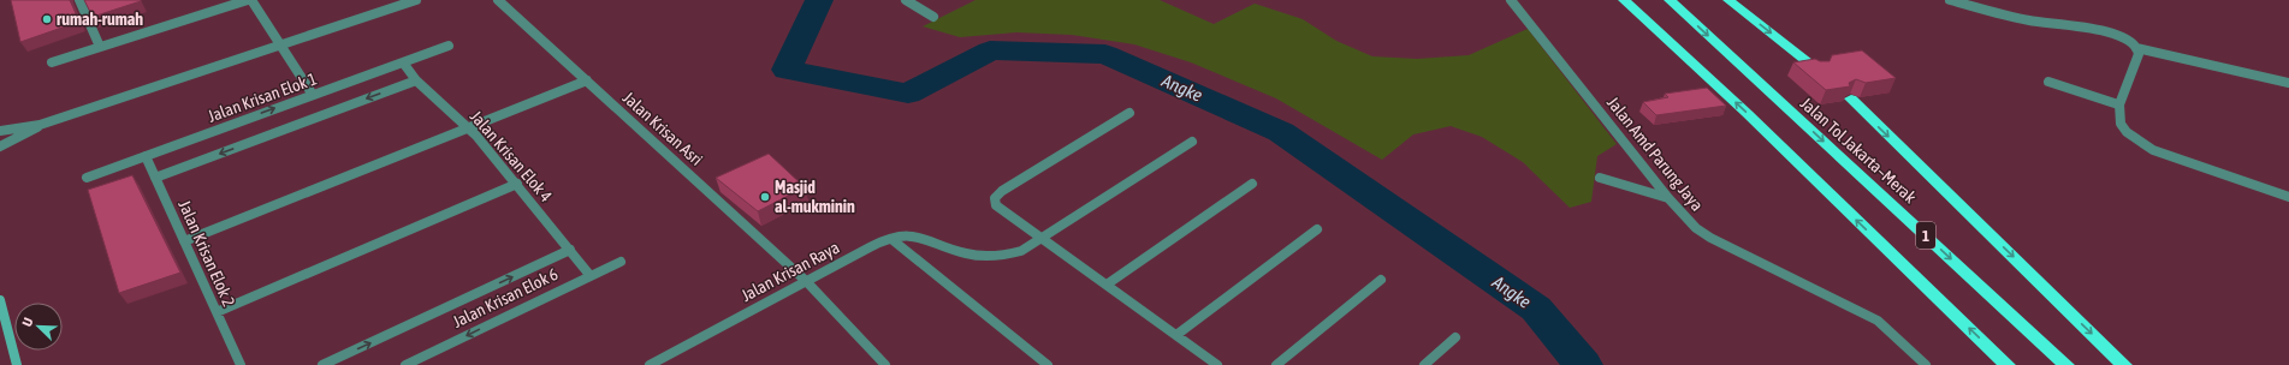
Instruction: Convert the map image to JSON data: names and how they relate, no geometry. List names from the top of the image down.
{
  "streets": {
    "highway": ["Jalan Tol Jakarta–Merak", "1"],
    "street": [
      "Jalan Krisan Elok 1",
      "Jalan Krisan Asri",
      "Jalan Amd Parung Jaya",
      "Jalan Krisan Elok 4",
      "Jalan Krisan Elok 2",
      "Jalan Krisan Raya",
      "Jalan Krisan Elok 6"
    ]
  },
  "crossings": [
    ["Jalan Krisan Elok 1", "Jalan Krisan Elok 4"],
    ["Jalan Krisan Elok 1", "Jalan Krisan Elok 2"],
    ["Jalan Krisan Asri", "Jalan Krisan Raya"],
    ["Jalan Krisan Elok 4", "Jalan Krisan Elok 6"]
  ],
  "water": ["Angke"],
  "places": ["rumah-rumah", "Masjid al-mukminin"],
  "north": "top left"
}
